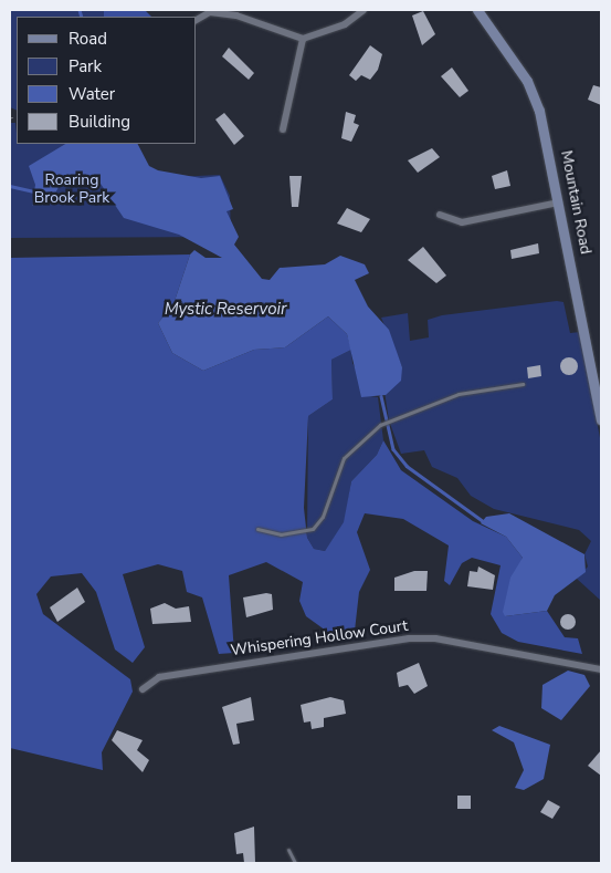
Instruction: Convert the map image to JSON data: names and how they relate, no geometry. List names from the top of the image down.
{
  "streets": {
    "main road": ["Mountain Road"],
    "street": ["Whispering Hollow Court"]
  },
  "water": ["Mystic Reservoir"],
  "parks": ["Roaring Brook Park"],
  "legend": [
    "Road",
    "Park",
    "Water",
    "Building"
  ]
}
